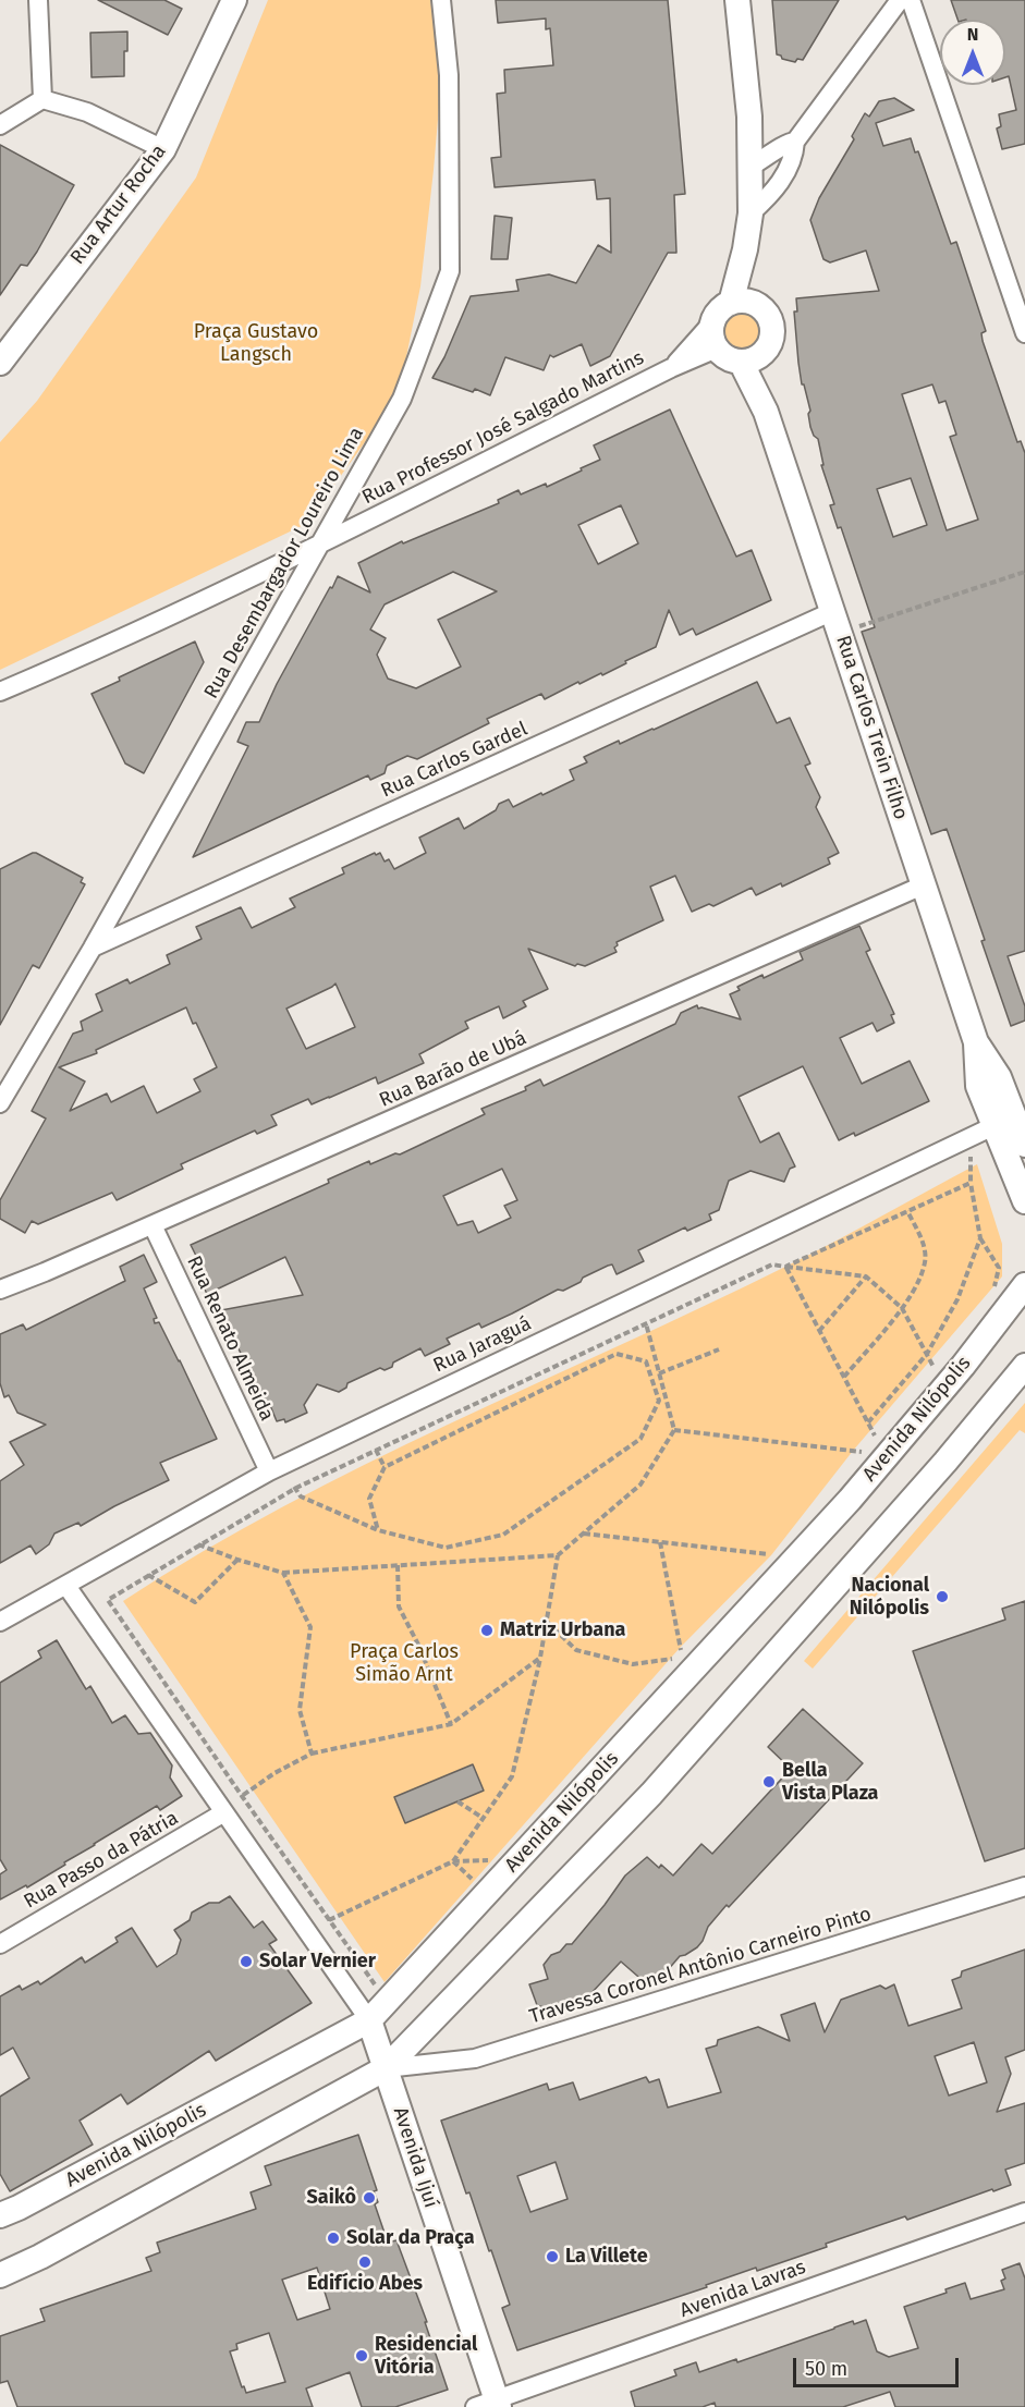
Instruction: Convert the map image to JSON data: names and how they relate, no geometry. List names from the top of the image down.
{
  "streets": {
    "main road": [
      "Rua Artur Rocha",
      "Rua Carlos Trein Filho",
      "Avenida Nilópolis",
      "Avenida Ijuí"
    ],
    "street": [
      "Rua Professor José Salgado Martins",
      "Rua Desembargador Loureiro Lima",
      "Rua Carlos Gardel",
      "Rua Barão de Ubá",
      "Rua Renato Almeida",
      "Rua Jaraguá",
      "Rua Passo da Pátria",
      "Travessa Coronel Antônio Carneiro Pinto",
      "Avenida Lavras"
    ]
  },
  "crossings": [
    ["Rua Professor José Salgado Martins", "Rua Desembargador Loureiro Lima"],
    ["Rua Professor José Salgado Martins", "Rua Carlos Trein Filho"],
    ["Rua Desembargador Loureiro Lima", "Rua Carlos Gardel"],
    ["Rua Carlos Trein Filho", "Rua Carlos Gardel"],
    ["Rua Carlos Trein Filho", "Rua Barão de Ubá"],
    ["Rua Carlos Trein Filho", "Rua Jaraguá"],
    ["Rua Barão de Ubá", "Rua Renato Almeida"],
    ["Rua Renato Almeida", "Rua Jaraguá"],
    ["Avenida Nilópolis", "Avenida Ijuí"],
    ["Travessa Coronel Antônio Carneiro Pinto", "Avenida Ijuí"],
    ["Avenida Ijuí", "Avenida Lavras"]
  ],
  "parks": ["Praça Gustavo Langsch", "Praça Carlos Simão Arnt"],
  "places": [
    "Nacional Nilópolis",
    "Matriz Urbana",
    "Bella Vista Plaza",
    "Solar Vernier",
    "Saikô",
    "Solar da Praça",
    "La Villete",
    "Edifício Abes",
    "Residencial Vitória"
  ],
  "scale_bar": "50 m",
  "north": "top"
}
